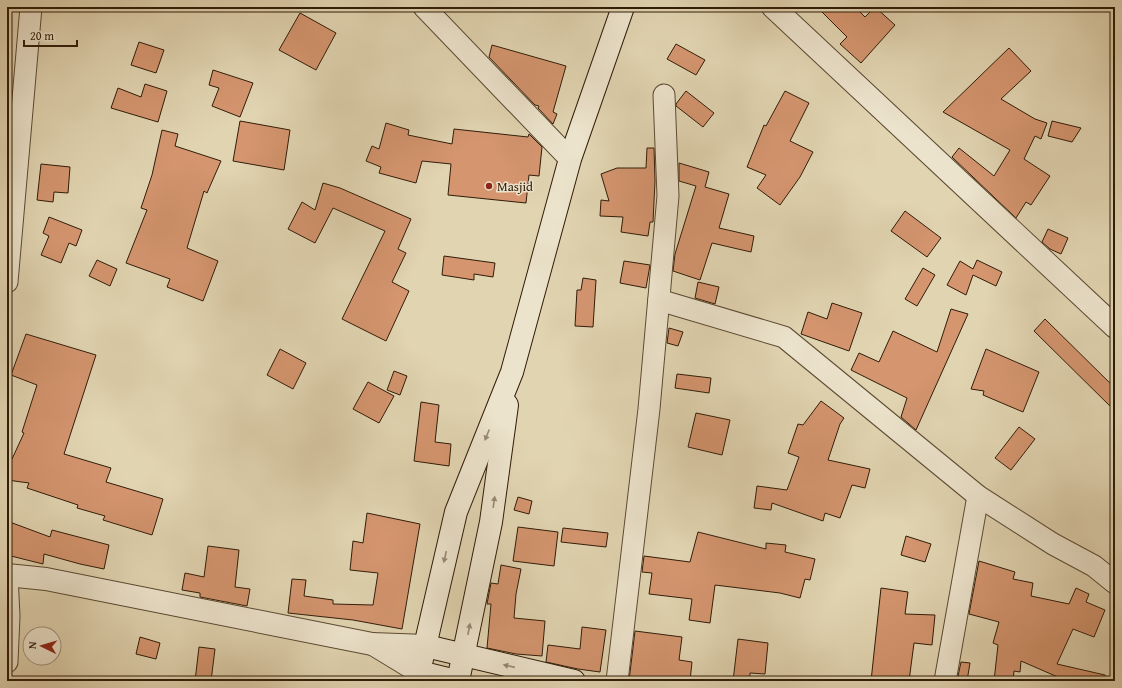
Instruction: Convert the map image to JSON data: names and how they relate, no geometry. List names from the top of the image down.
{
  "places": ["Masjid"],
  "scale_bar": "20 m",
  "north": "left"
}
